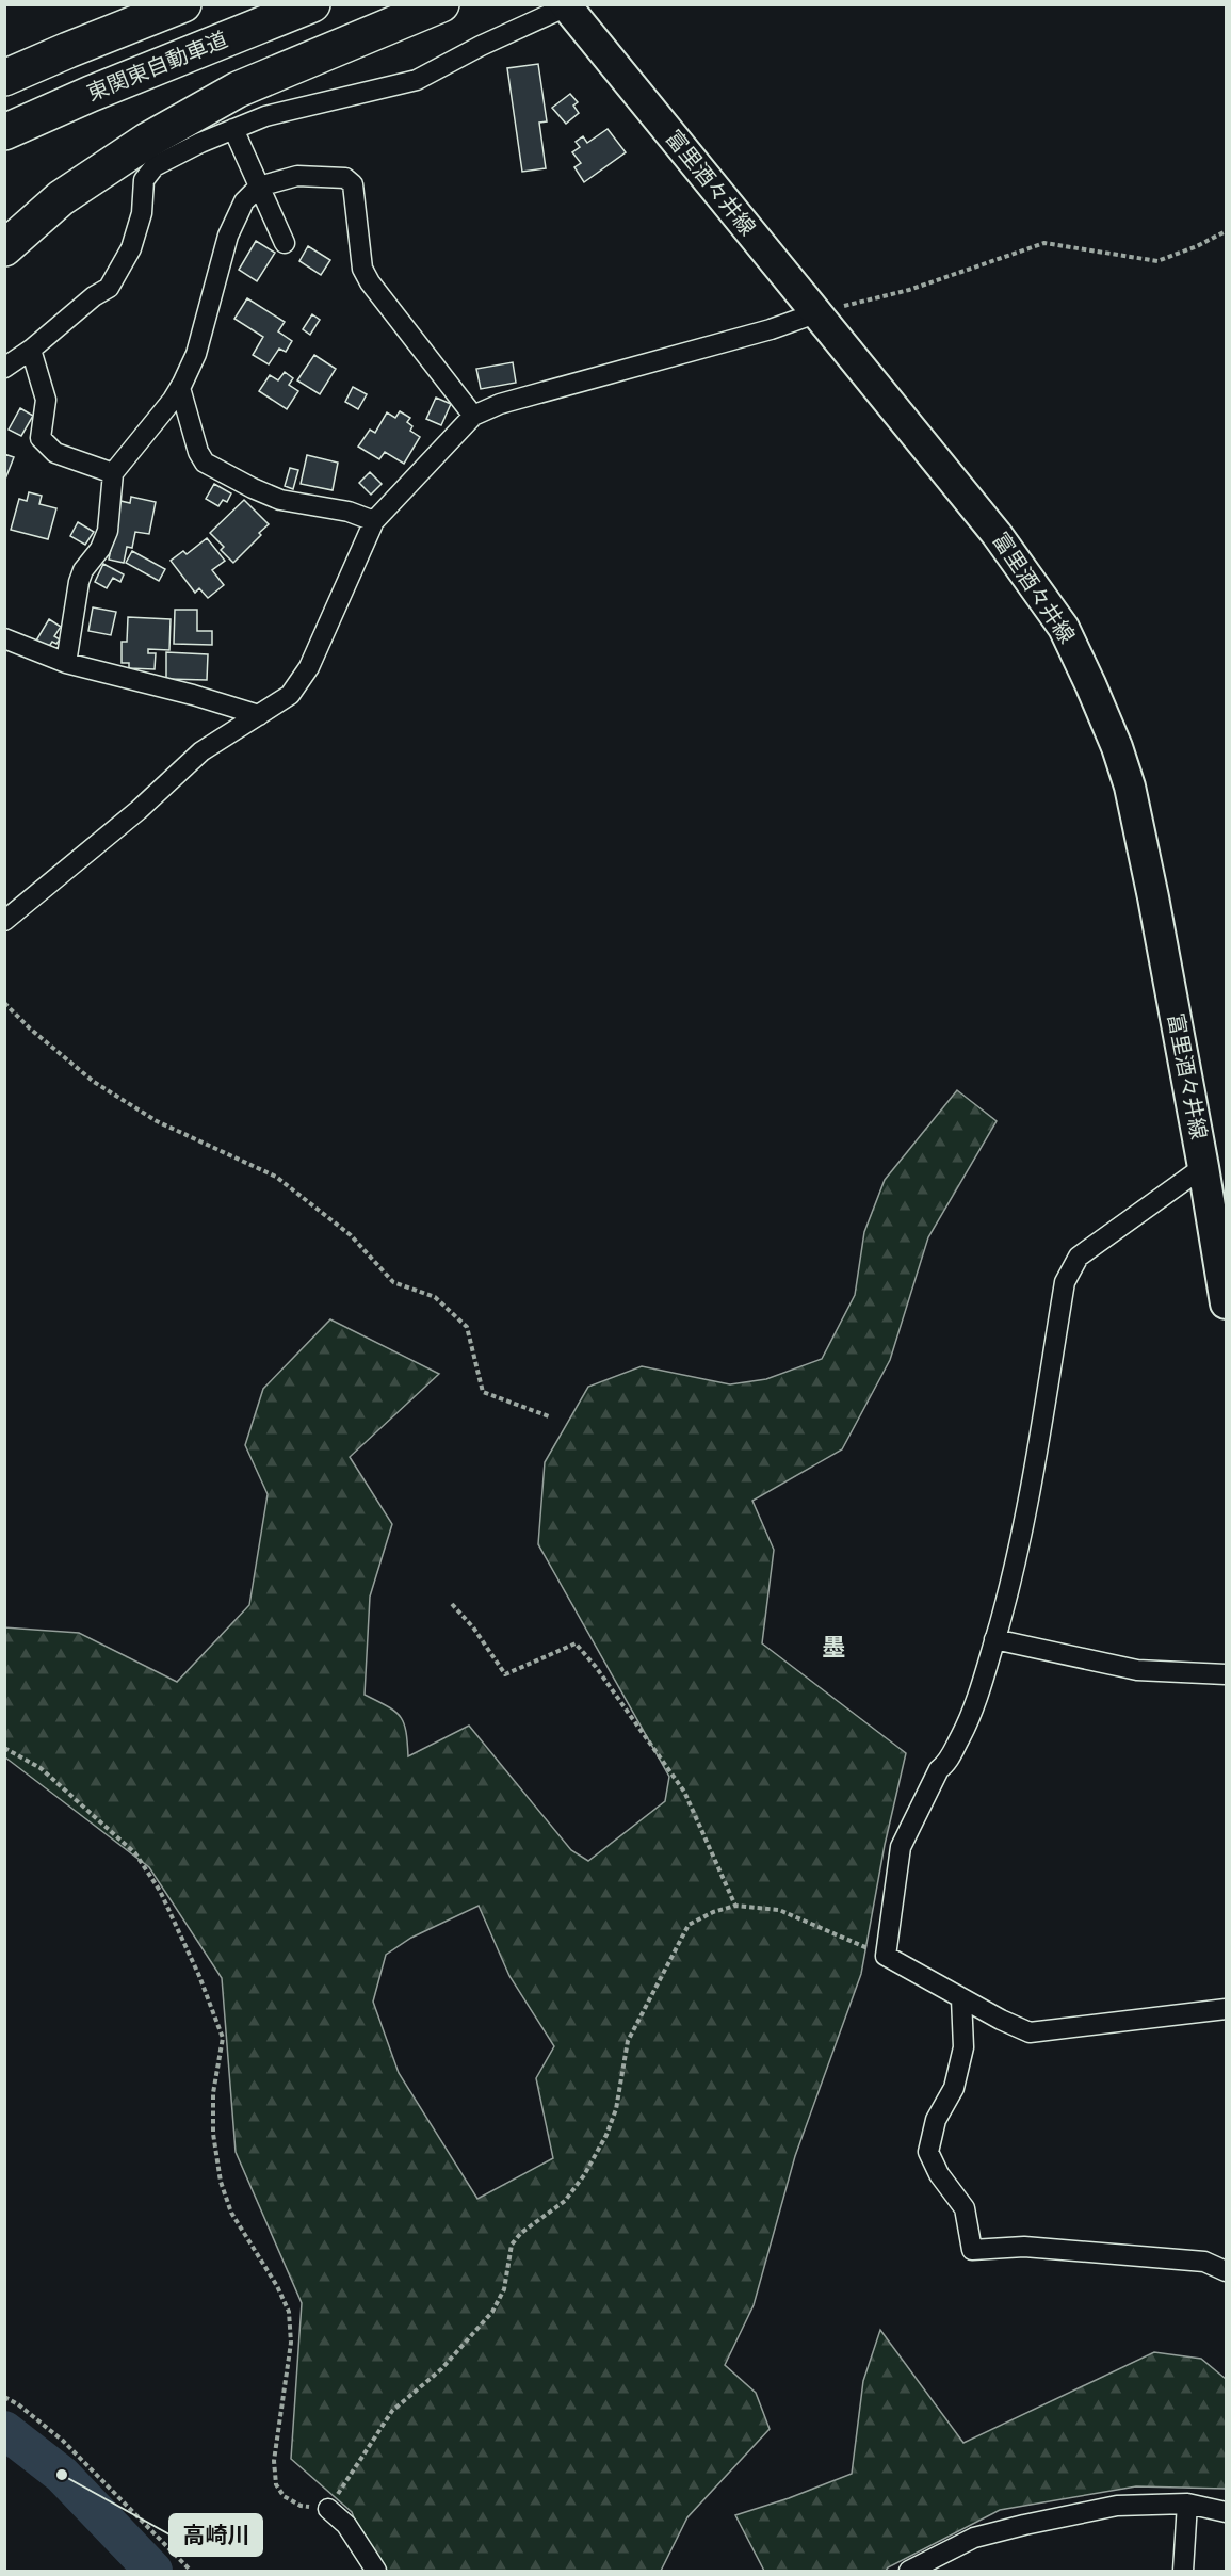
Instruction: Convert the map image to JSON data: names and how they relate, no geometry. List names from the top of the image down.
{
  "streets": {
    "highway": ["東関東自動車道"],
    "main road": ["富里酒々井線"]
  },
  "districts": ["墨"],
  "places": ["高崎川"]
}
